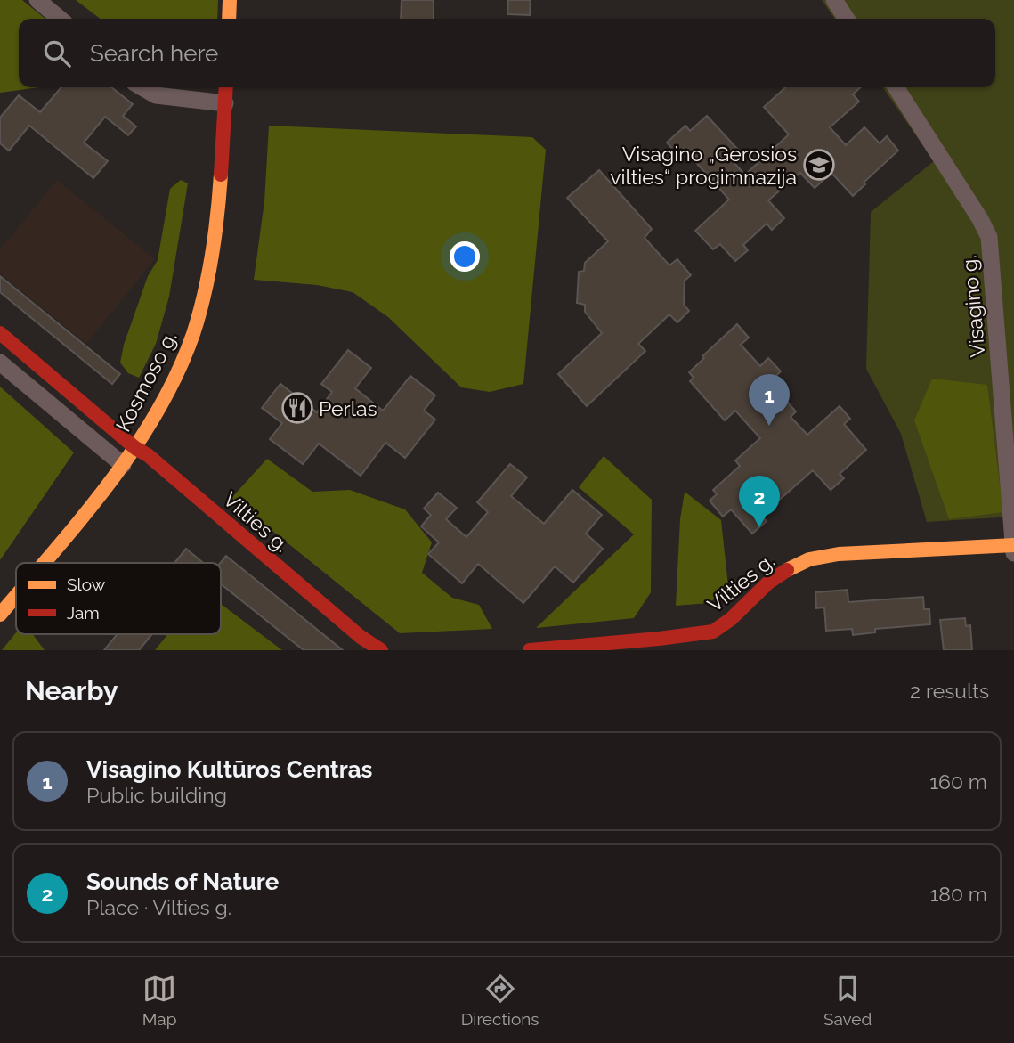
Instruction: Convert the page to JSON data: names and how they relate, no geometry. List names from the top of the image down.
{
  "streets": {
    "street": ["Visagino g.", "Kosmoso g.", "Vilties g."]
  },
  "crossings": [
    ["Visagino g.", "Vilties g."],
    ["Kosmoso g.", "Vilties g."]
  ],
  "places": {
    "school or university": ["Visagino „Gerosios vilties“ progimnazija"],
    "restaurant": ["Perlas"]
  },
  "legend": ["Slow", "Jam"],
  "page": {
    "search": "Search here",
    "pins": ["1", "2"],
    "heading": ["Nearby", "2 results"],
    "list": [
      {
        "mark": "1",
        "name": "Visagino Kultūros Centras",
        "note": "Public building",
        "value": "160 m"
      },
      {
        "mark": "2",
        "name": "Sounds of Nature",
        "note": "Place · Vilties g.",
        "value": "180 m"
      }
    ],
    "nav": ["Map", "Directions", "Saved"]
  }
}
